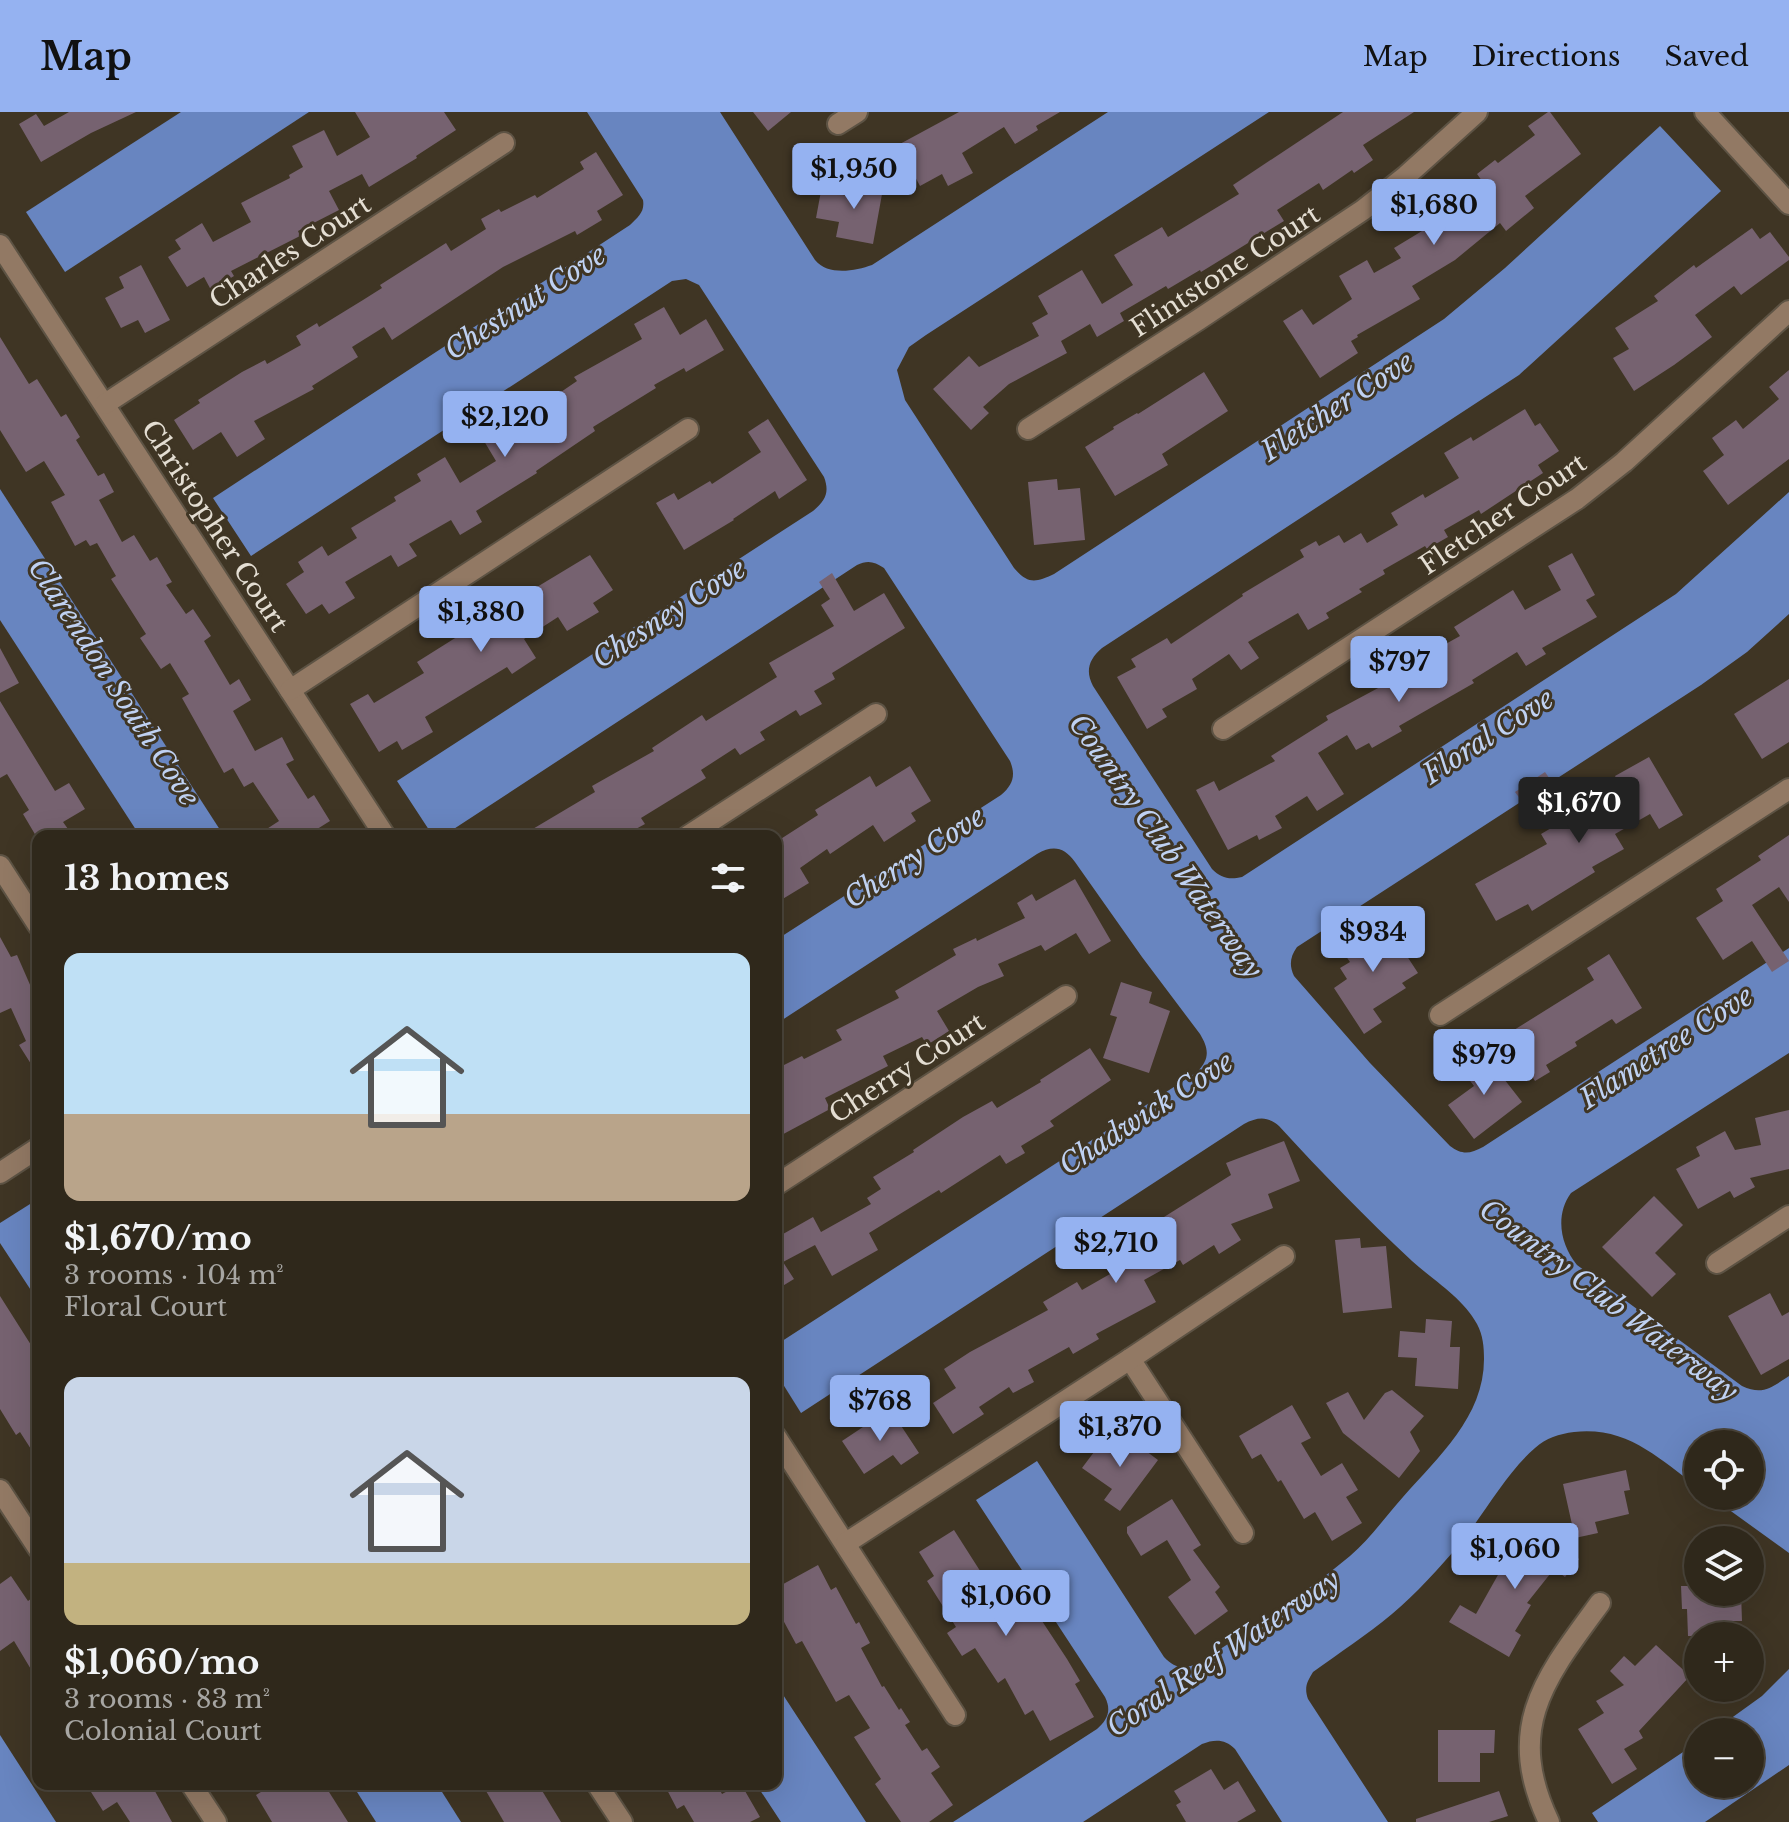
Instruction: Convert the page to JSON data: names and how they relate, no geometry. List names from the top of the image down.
{
  "streets": {
    "street": [
      "Charles Court",
      "Flintstone Court",
      "Fletcher Court",
      "Christopher Court",
      "Cherry Court"
    ]
  },
  "crossings": [
    ["Charles Court", "Christopher Court"]
  ],
  "water": [
    "Chestnut Cove",
    "Fletcher Cove",
    "Chesney Cove",
    "Clarendon South Cove",
    "Floral Cove",
    "Country Club Waterway",
    "Cherry Cove",
    "Flametree Cove",
    "Chadwick Cove",
    "Coral Reef Waterway"
  ],
  "page": {
    "header": "Map",
    "nav": ["Map", "Directions", "Saved"],
    "price": [
      "$1,950",
      "$1,680",
      "$2,120",
      "$1,380",
      "$797",
      "$1,670",
      "$934",
      "$979",
      "$2,710",
      "$768",
      "$1,370",
      "$1,060",
      "$1,060"
    ],
    "heading": "13 homes",
    "list": [
      {
        "name": "$1,670/mo",
        "note": "3 rooms · 104 m² · Floral Court"
      },
      {
        "name": "$1,060/mo",
        "note": "3 rooms · 83 m² · Colonial Court"
      }
    ],
    "map_buttons": ["+", "−"]
  }
}
